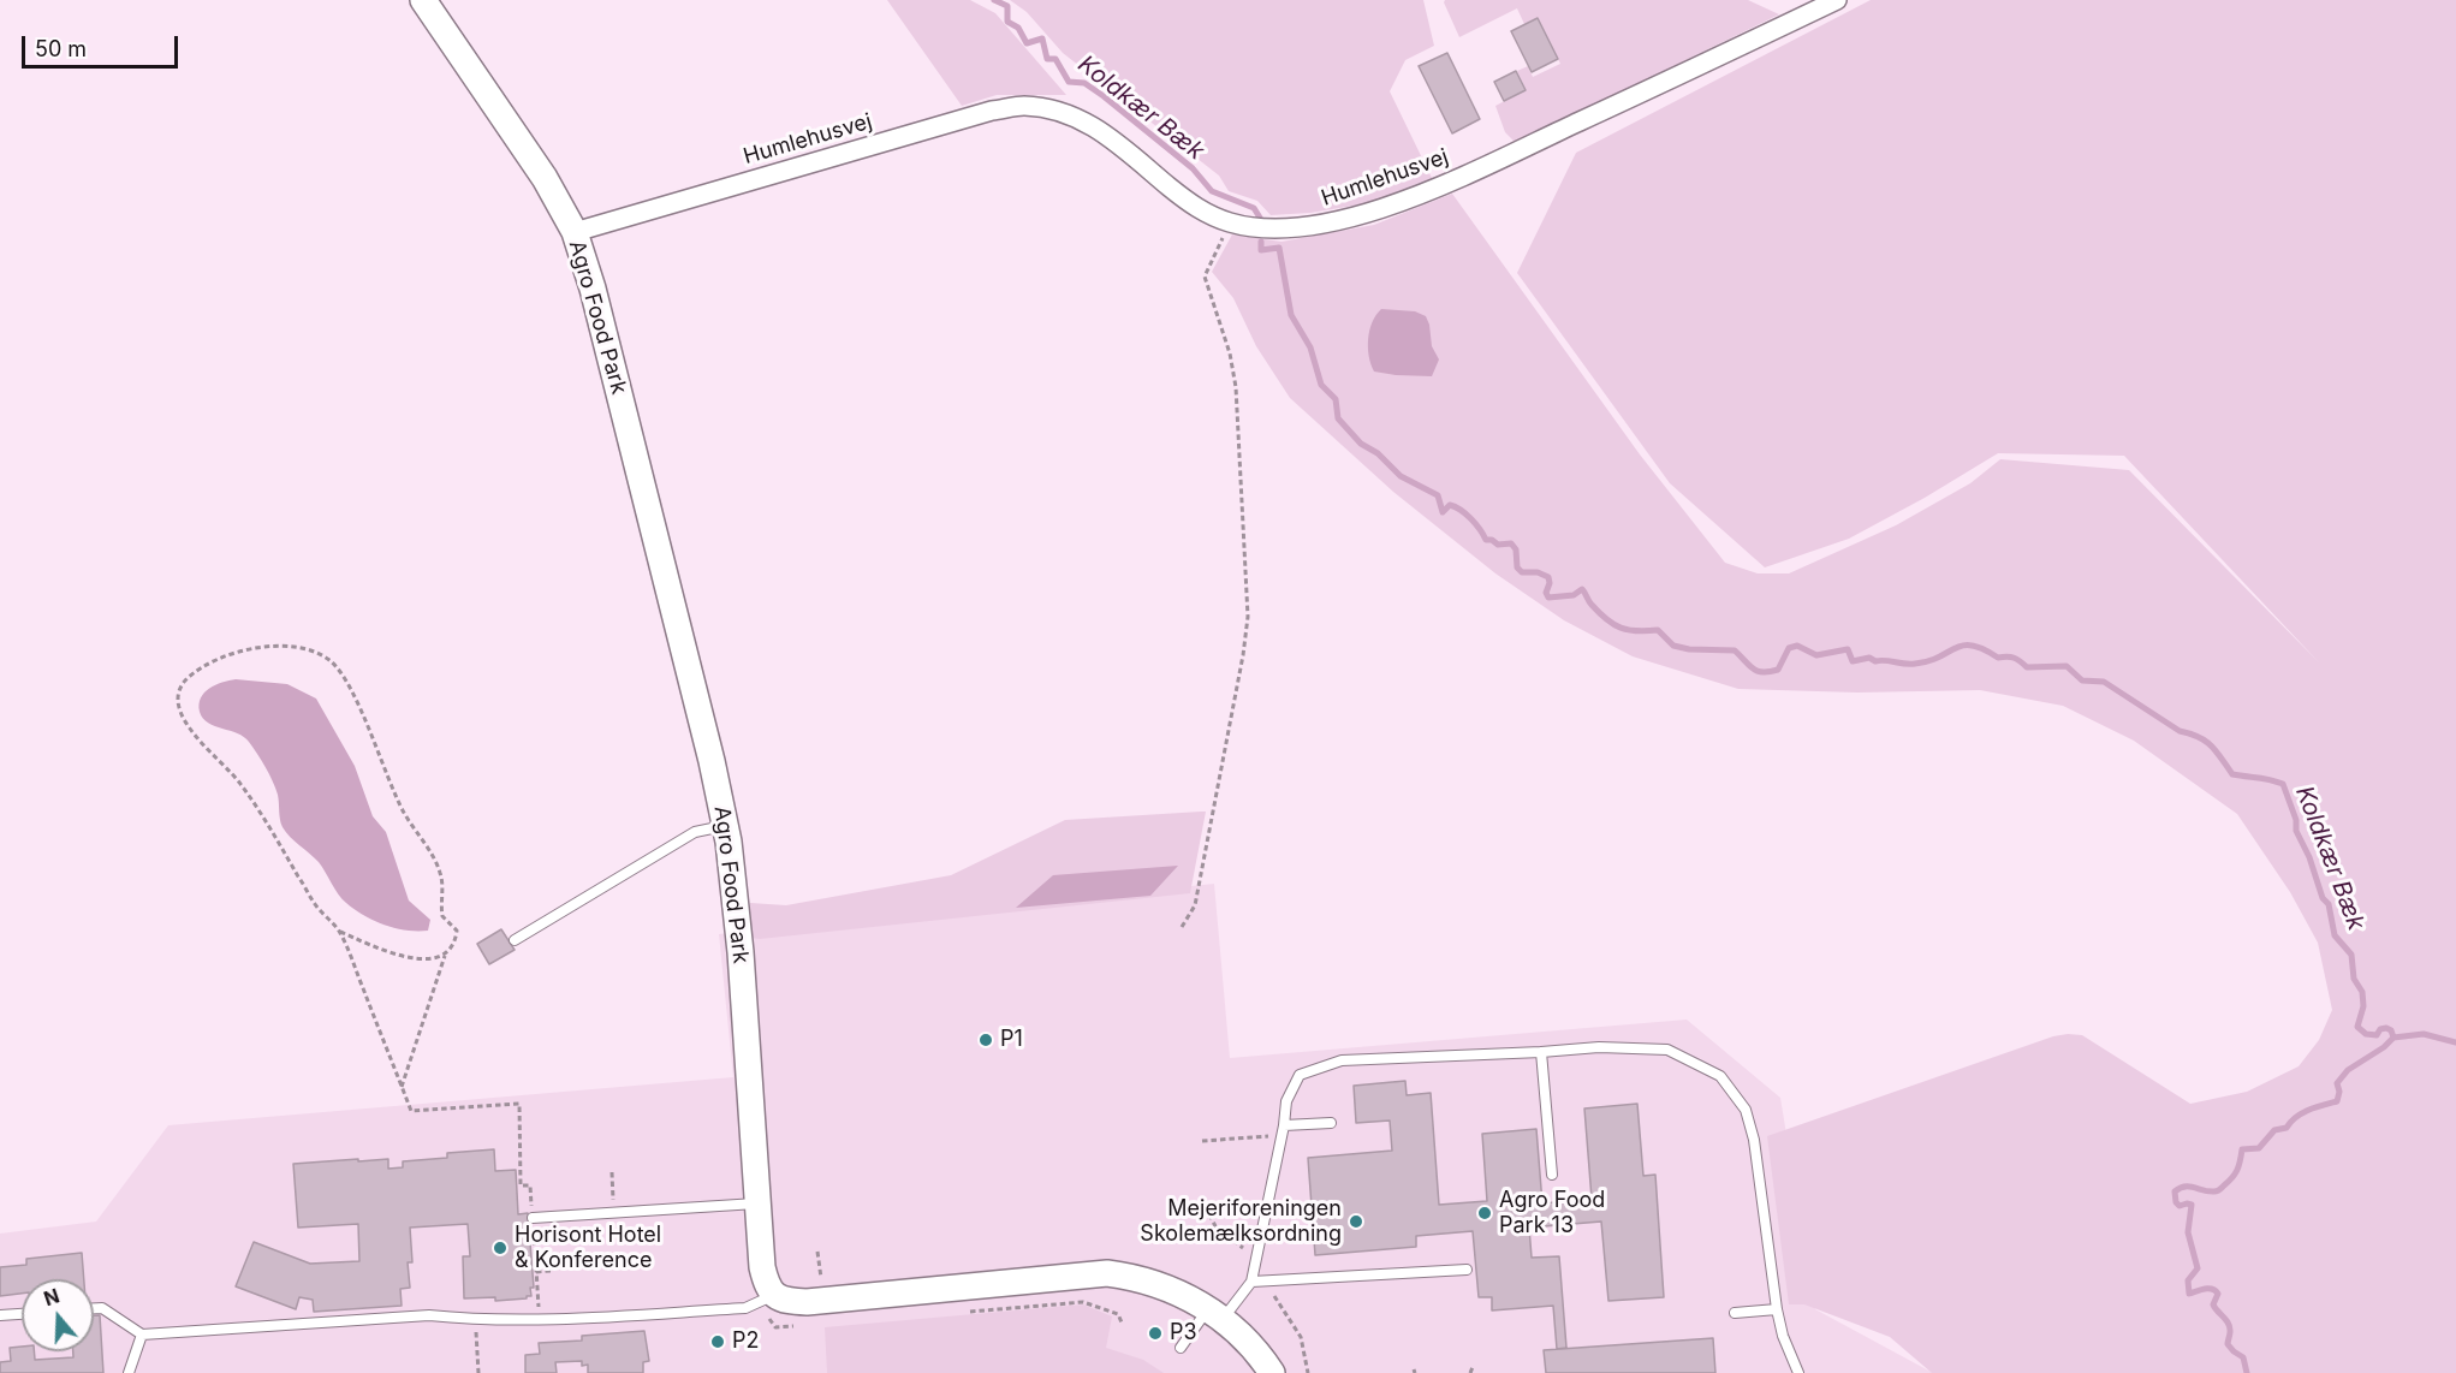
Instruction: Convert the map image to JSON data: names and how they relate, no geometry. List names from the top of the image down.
{
  "streets": {
    "street": ["Humlehusvej", "Agro Food Park"]
  },
  "crossings": [
    ["Humlehusvej", "Agro Food Park"]
  ],
  "water": ["Koldkær Bæk"],
  "places": [
    "P1",
    "Agro Food Park 13",
    "Mejeriforeningen Skolemælksordning",
    "Horisont Hotel & Konference",
    "P3",
    "P2"
  ],
  "scale_bar": "50 m",
  "north": "top"
}
